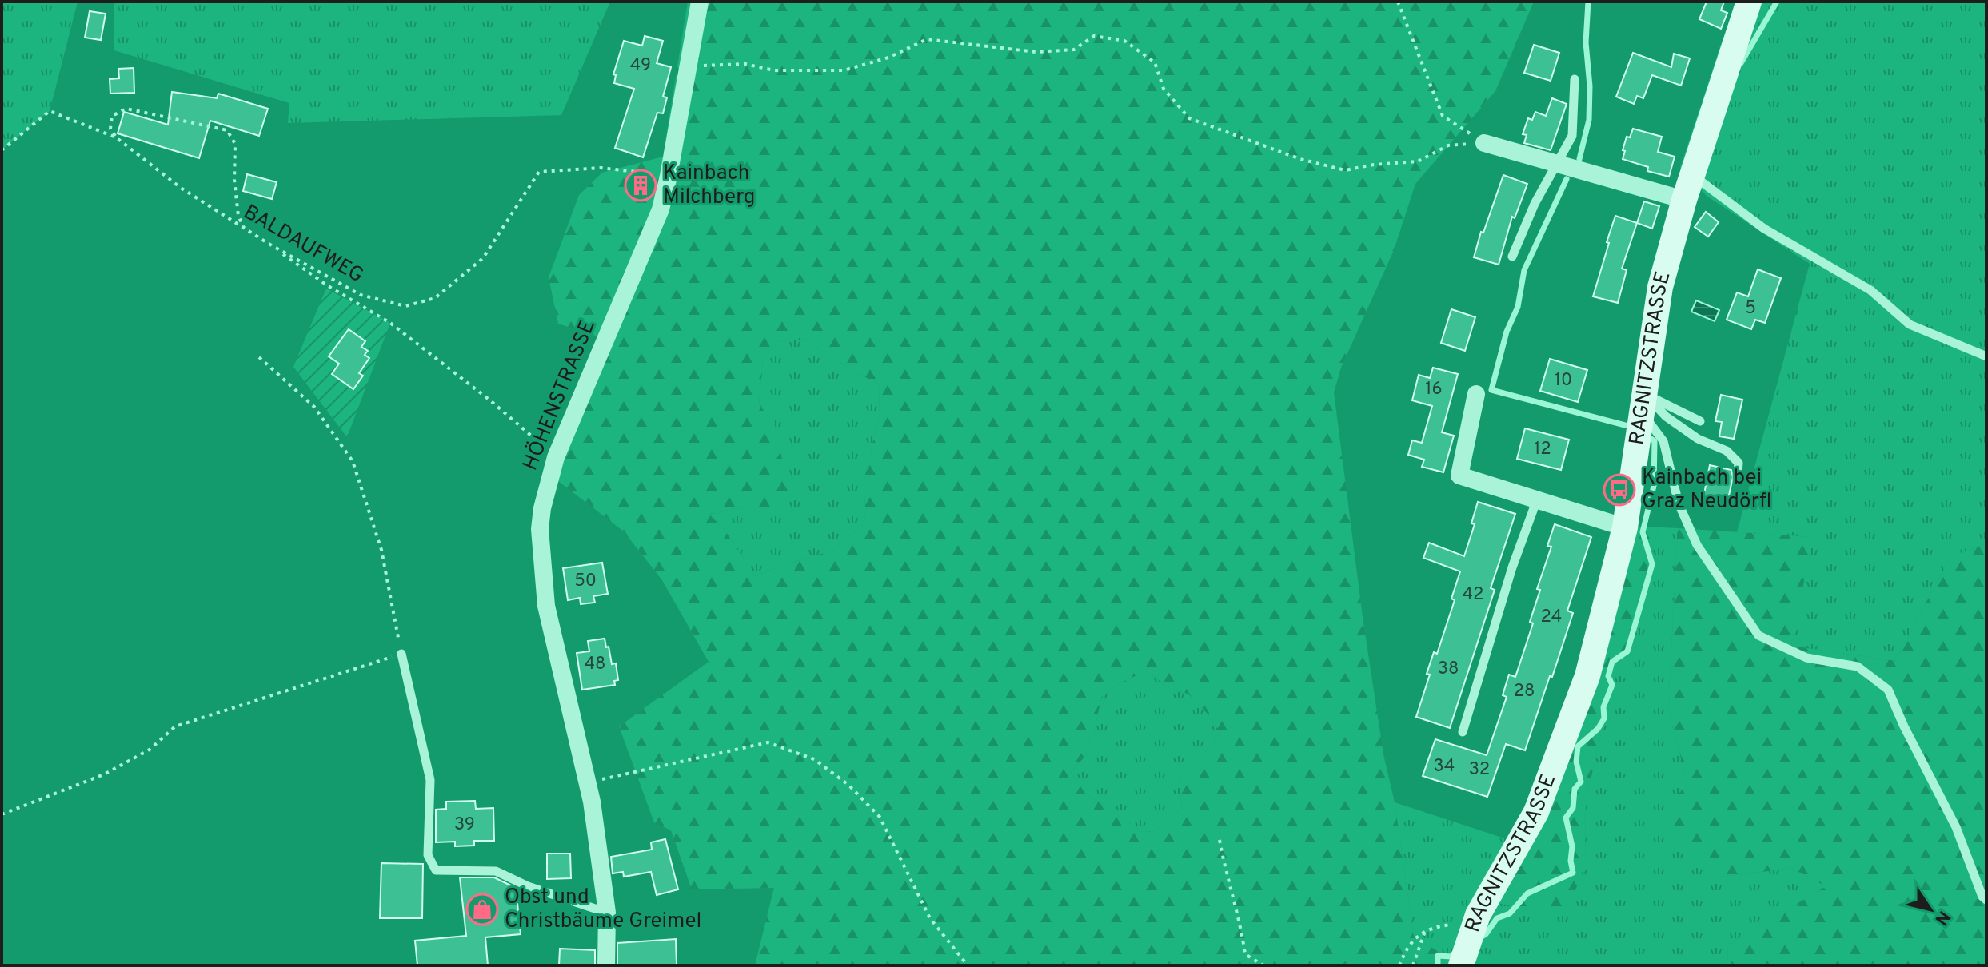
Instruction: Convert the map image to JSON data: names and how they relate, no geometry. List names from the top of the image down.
{
  "streets": {
    "main road": ["RAGNITZSTRASSE"],
    "street": ["HÖHENSTRASSE"],
    "path": ["BALDAUFWEG"]
  },
  "crossings": [
    ["BALDAUFWEG", "HÖHENSTRASSE"]
  ],
  "places": {
    "building": ["Kainbach Milchberg"],
    "bus stop": ["Kainbach bei Graz Neudörfl"],
    "shop": ["Obst und Christbäume Greimel"]
  },
  "house_numbers": [
    "49",
    "5",
    "10",
    "16",
    "12",
    "50",
    "42",
    "24",
    "48",
    "38",
    "28",
    "34",
    "32",
    "39"
  ],
  "north": "bottom right"
}
